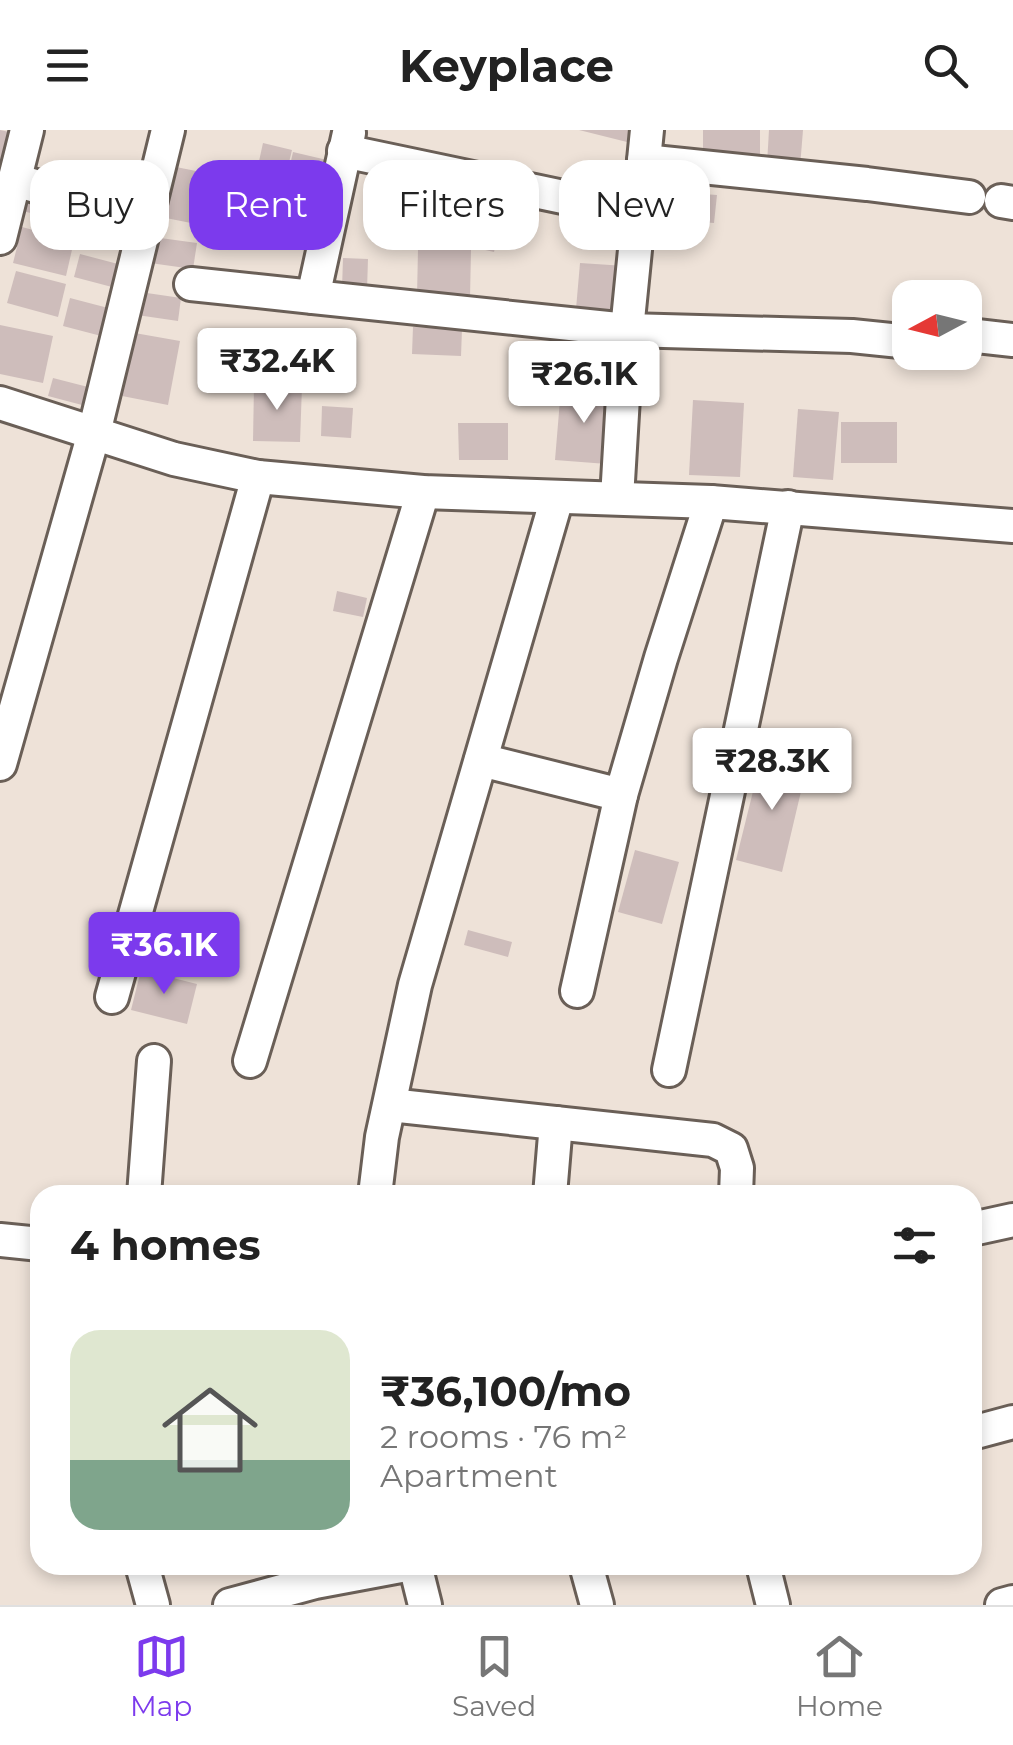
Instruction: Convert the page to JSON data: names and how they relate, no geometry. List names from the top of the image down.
{
  "north": "left",
  "page": {
    "header": "Keyplace",
    "chip": [
      "Buy",
      "Rent",
      "Filters",
      "New"
    ],
    "price": [
      "₹32.4K",
      "₹26.1K",
      "₹28.3K",
      "₹36.1K"
    ],
    "heading": "4 homes",
    "list": [
      {
        "name": "₹36,100/mo",
        "note": "2 rooms · 76 m² · Apartment"
      }
    ],
    "tabs": ["Map", "Saved", "Home"]
  }
}
